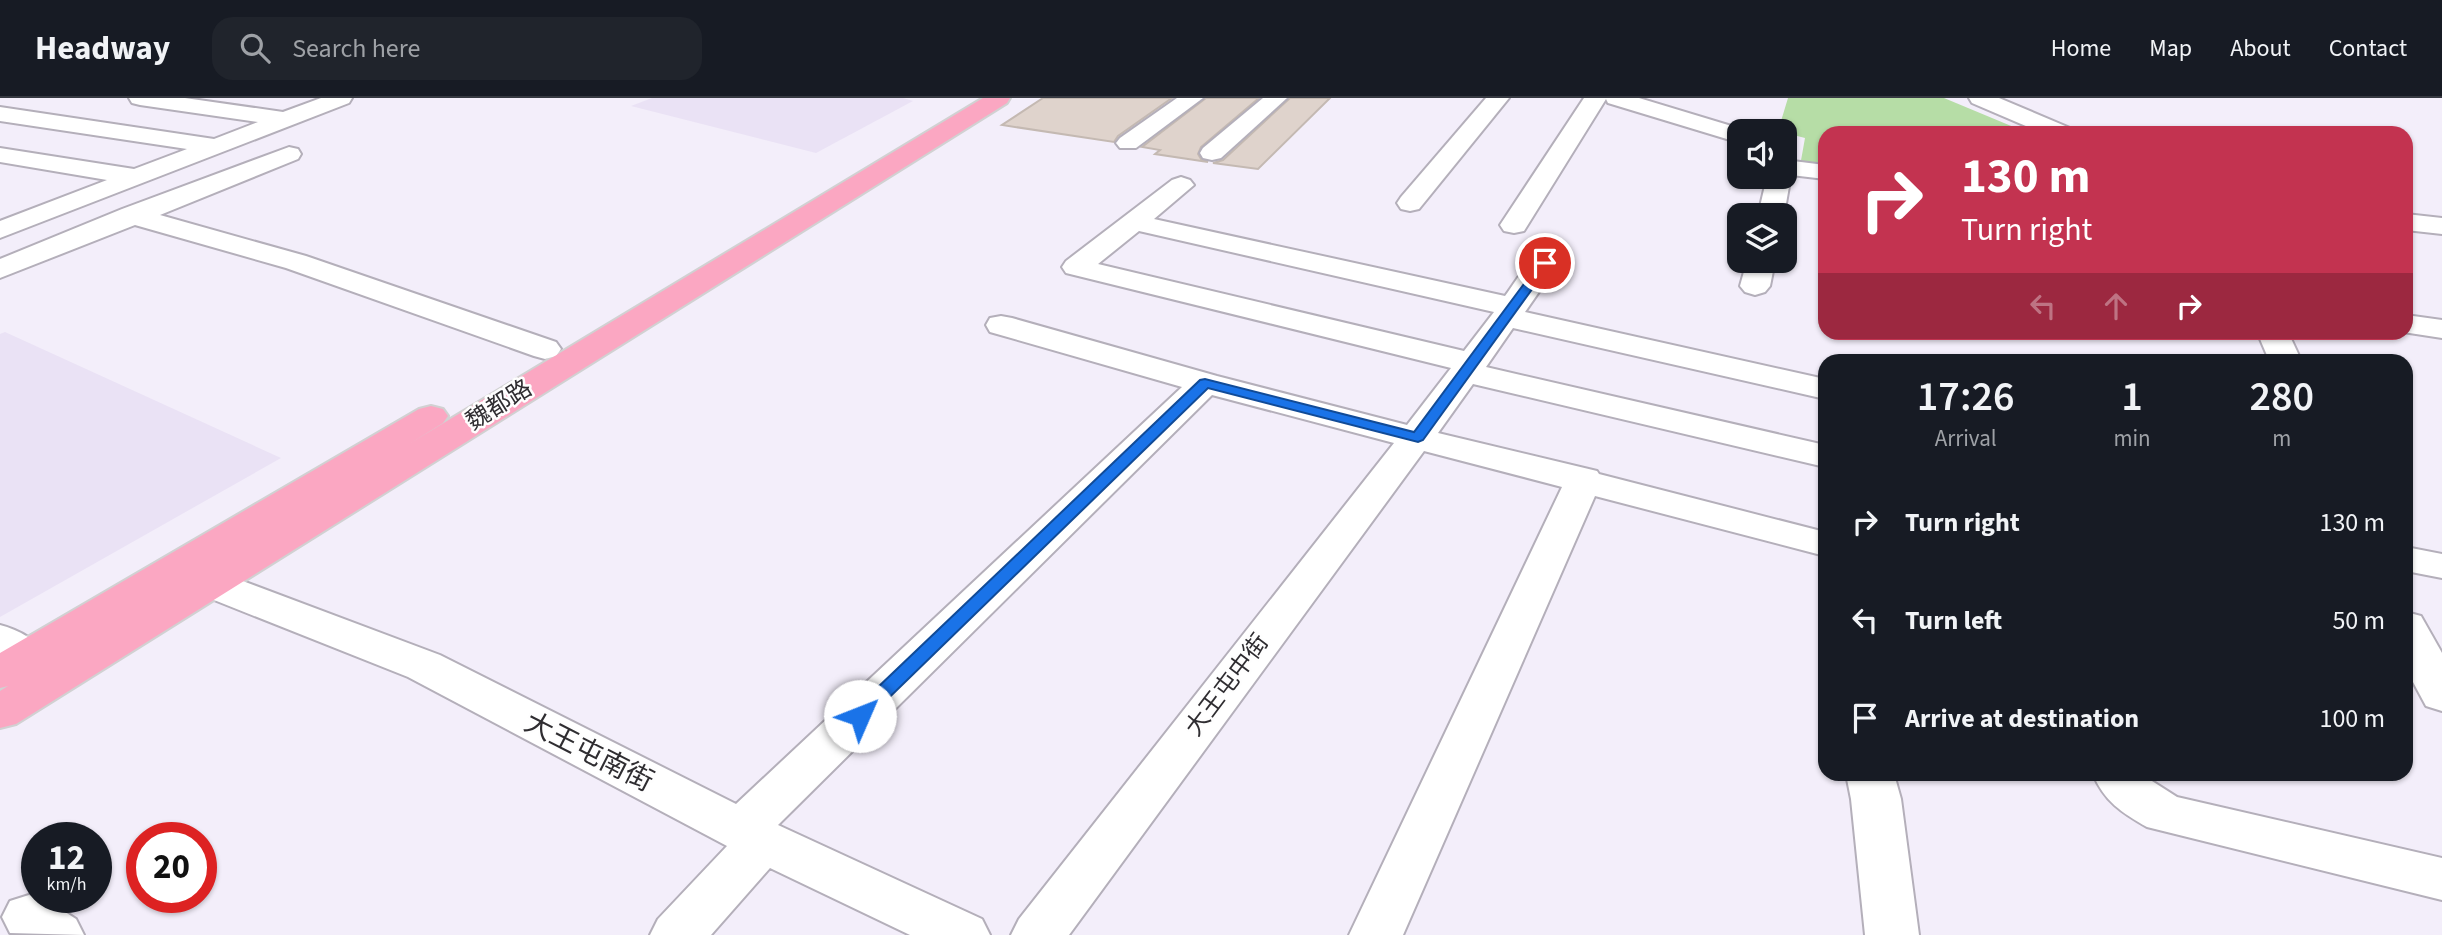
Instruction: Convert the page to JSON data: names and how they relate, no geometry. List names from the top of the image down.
{
  "streets": {
    "main road": ["魏都路"],
    "street": ["大王屯中街", "大王屯南街"]
  },
  "crossings": [
    ["魏都路", "大王屯南街"]
  ],
  "page": {
    "header": "Headway",
    "search": "Search here",
    "nav": [
      "Home",
      "Map",
      "About",
      "Contact"
    ],
    "turn": ["130 m", "Turn right"],
    "eta": [
      "17:26",
      "Arrival",
      "1",
      "min",
      "280",
      "m"
    ],
    "list": [
      {
        "name": "Turn right",
        "value": "130 m"
      },
      {
        "name": "Turn left",
        "value": "50 m"
      },
      {
        "name": "Arrive at destination",
        "value": "100 m"
      }
    ],
    "speed": "12 km/h",
    "limit": "20"
  }
}
